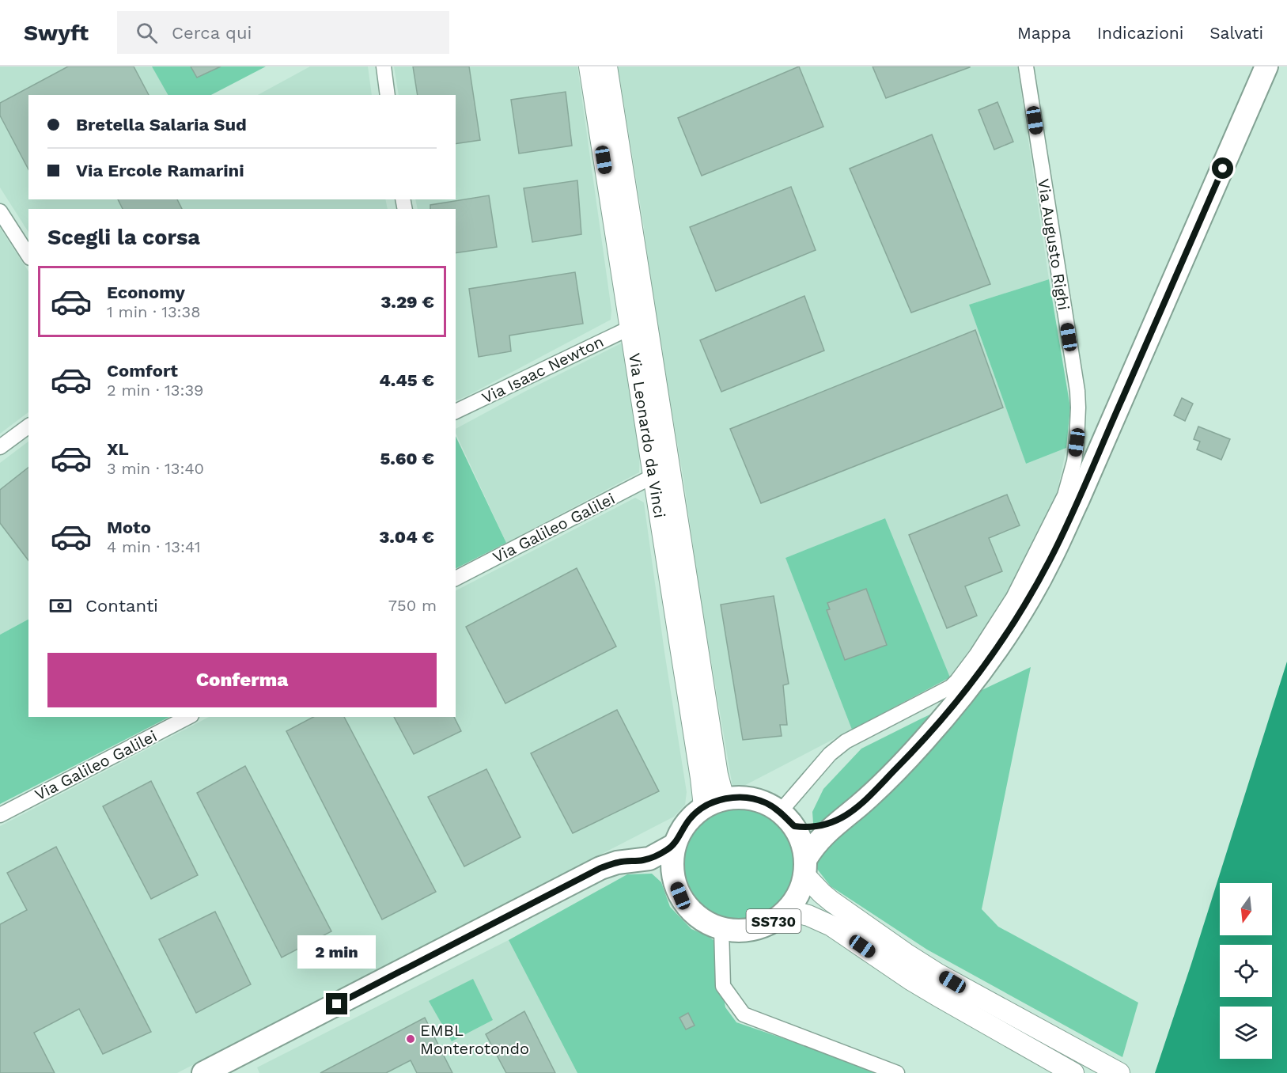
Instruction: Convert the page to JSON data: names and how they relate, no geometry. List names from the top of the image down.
{
  "streets": {
    "main road": ["Via Leonardo da Vinci", "SS730"],
    "street": ["Via Augusto Righi", "Via Isaac Newton", "Via Galileo Galilei"]
  },
  "crossings": [
    ["Via Augusto Righi", "Via Leonardo da Vinci"],
    ["Via Augusto Righi", "SS730"],
    ["Via Isaac Newton", "Via Leonardo da Vinci"],
    ["Via Leonardo da Vinci", "Via Galileo Galilei"],
    ["Via Leonardo da Vinci", "SS730"]
  ],
  "places": ["EMBL Monterotondo"],
  "north": "bottom",
  "page": {
    "header": "Swyft",
    "search": "Cerca qui",
    "nav": ["Mappa", "Indicazioni", "Salvati"],
    "banner": ["Bretella Salaria Sud", "Via Ercole Ramarini"],
    "heading": "Scegli la corsa",
    "list": [
      {
        "name": "Economy",
        "note": "1 min · 13:38",
        "value": "3.29 €"
      },
      {
        "name": "Comfort",
        "note": "2 min · 13:39",
        "value": "4.45 €"
      },
      {
        "name": "XL",
        "note": "3 min · 13:40",
        "value": "5.60 €"
      },
      {
        "name": "Moto",
        "note": "4 min · 13:41",
        "value": "3.04 €"
      }
    ],
    "pay": ["Contanti", "750 m"],
    "buttons": "Conferma",
    "bubble": "2 min"
  }
}
